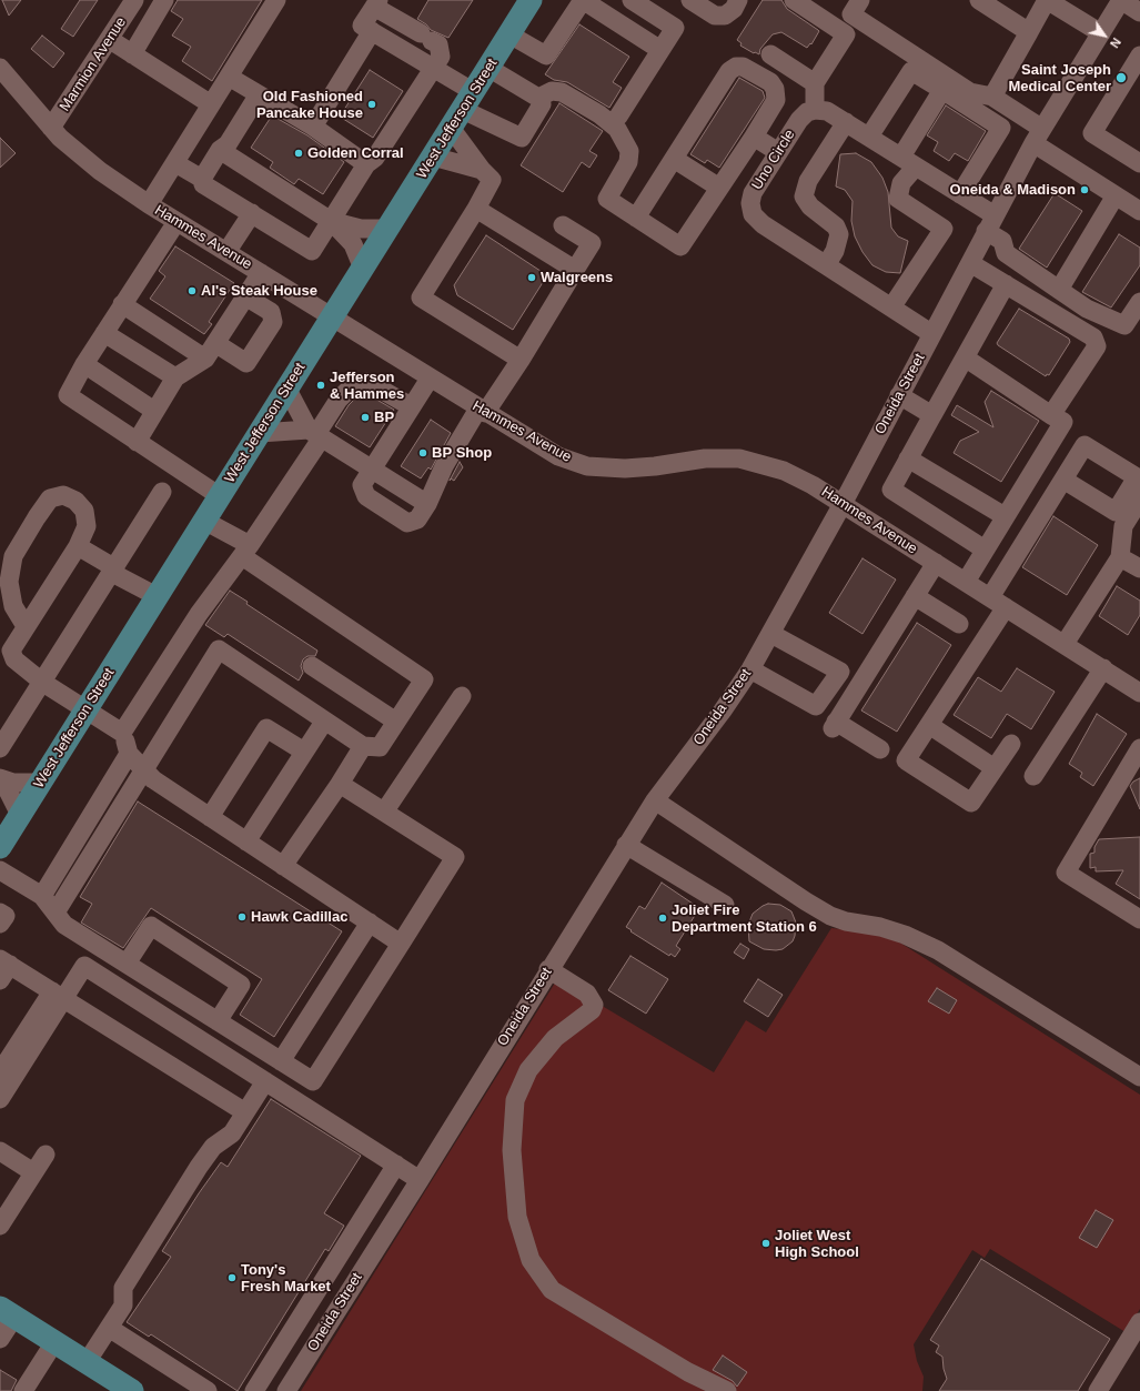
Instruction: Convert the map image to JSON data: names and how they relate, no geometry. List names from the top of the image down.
{
  "streets": {
    "main road": ["West Jefferson Street"],
    "street": [
      "Marmion Avenue",
      "Uno Circle",
      "Hammes Avenue",
      "Oneida Street"
    ]
  },
  "crossings": [
    ["Marmion Avenue", "Hammes Avenue"],
    ["West Jefferson Street", "Hammes Avenue"],
    ["Uno Circle", "Oneida Street"],
    ["Hammes Avenue", "Oneida Street"]
  ],
  "places": [
    "Saint Joseph Medical Center",
    "Old Fashioned Pancake House",
    "Golden Corral",
    "Oneida & Madison",
    "Walgreens",
    "Al's Steak House",
    "Jefferson & Hammes",
    "BP",
    "BP Shop",
    "Hawk Cadillac",
    "Joliet Fire Department Station 6",
    "Joliet West High School",
    "Tony's Fresh Market"
  ],
  "north": "bottom right"
}
